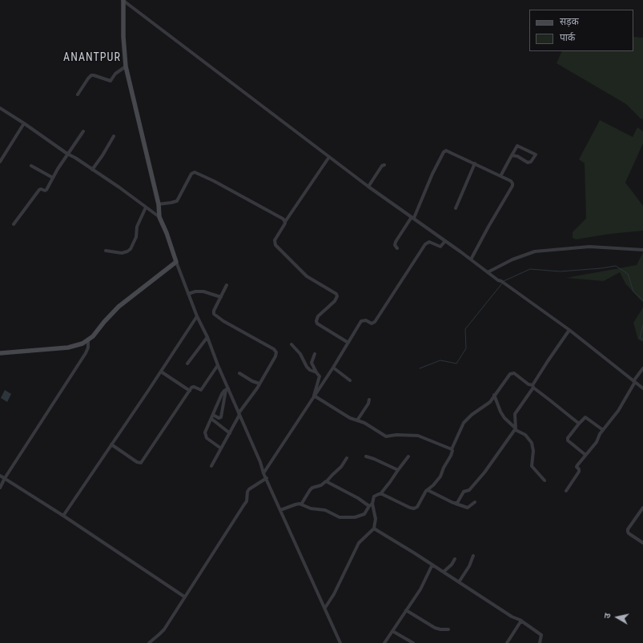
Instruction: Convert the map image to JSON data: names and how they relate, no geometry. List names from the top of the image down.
{
  "districts": ["ANANTPUR"],
  "legend": ["सड़क", "पार्क"],
  "north": "left"
}
